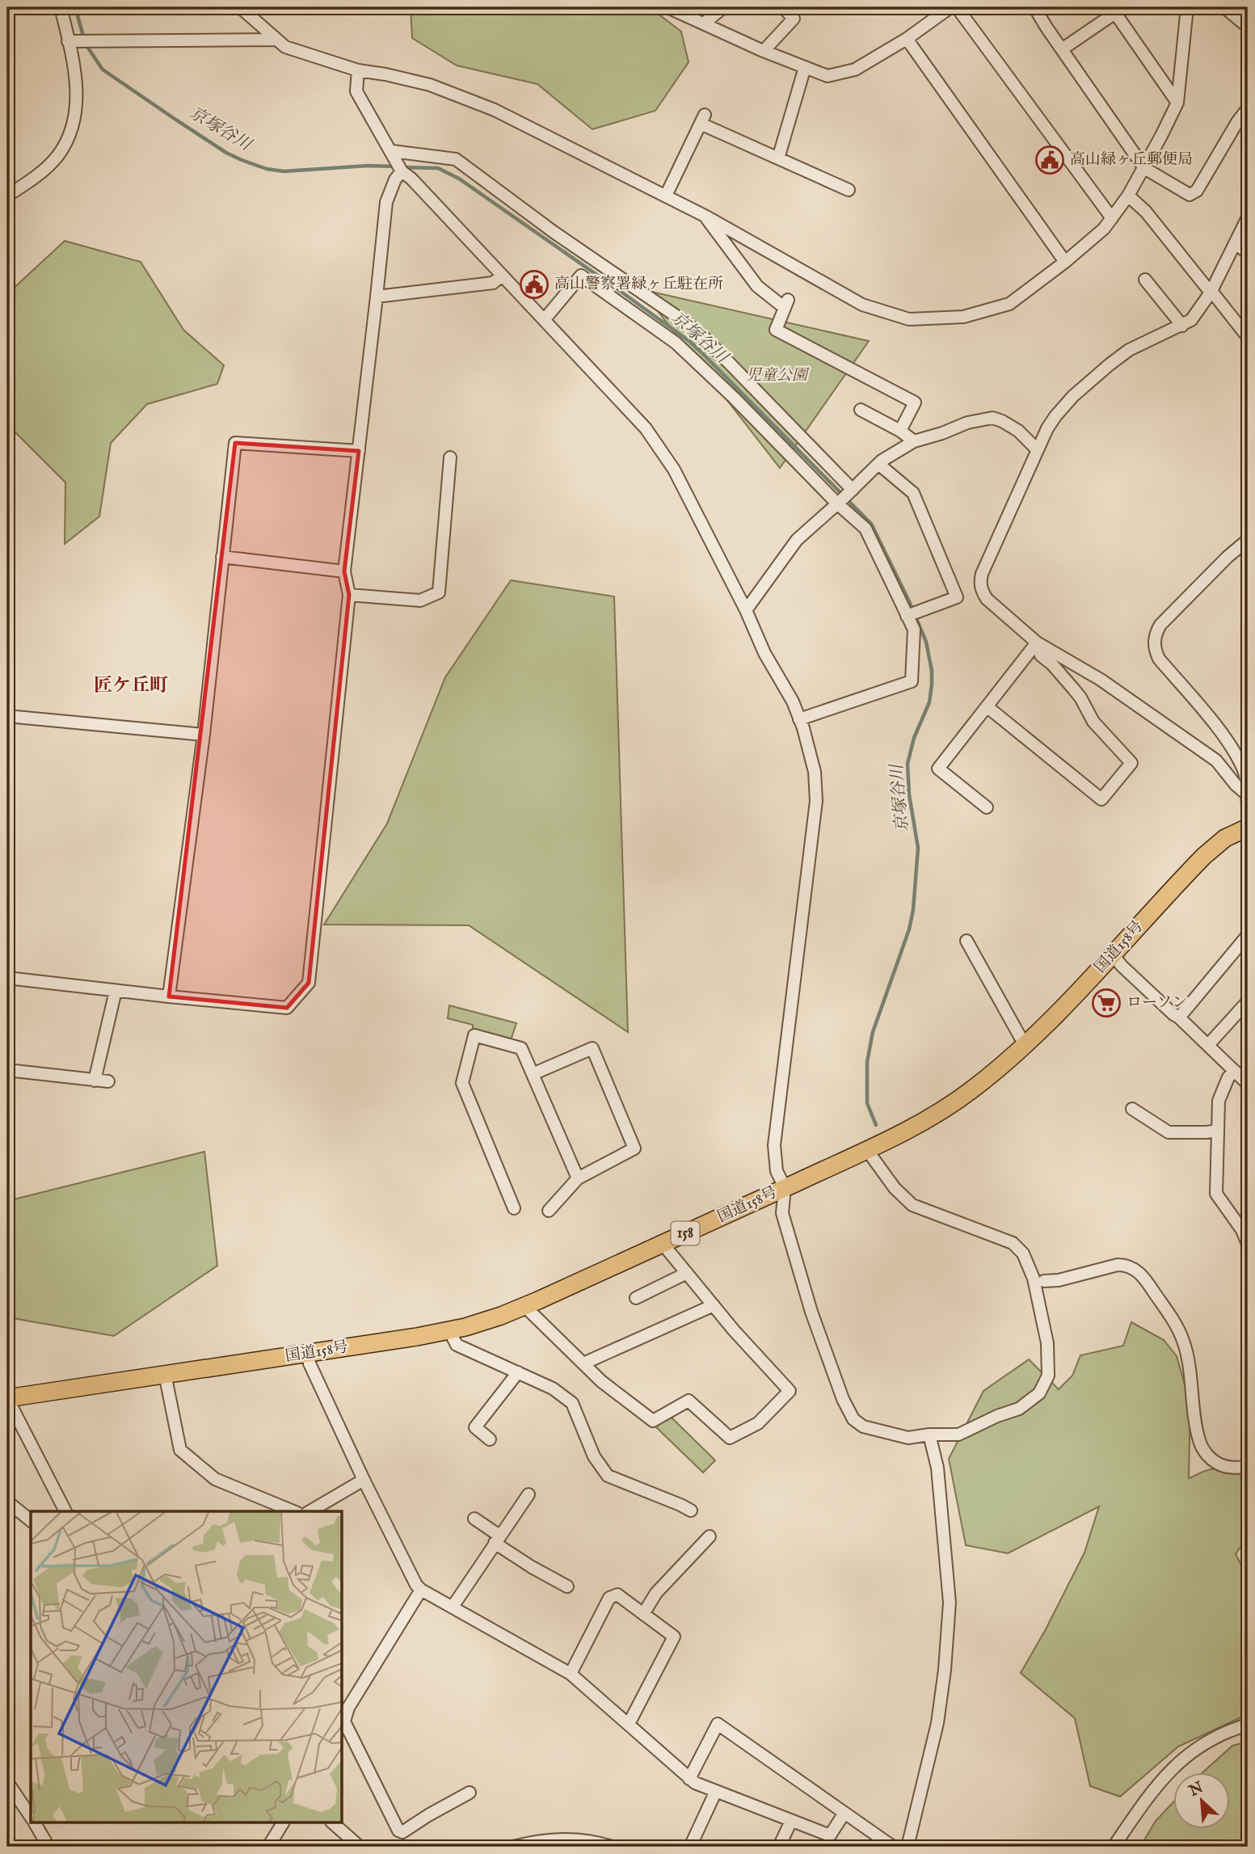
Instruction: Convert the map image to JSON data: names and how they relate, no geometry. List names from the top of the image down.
{
  "streets": {
    "highway": ["国道158号", "158"]
  },
  "districts": ["匠ケ丘町"],
  "water": ["京塚谷川"],
  "parks": ["児童公園"],
  "places": {
    "public building": ["高山緑ヶ丘郵便局", "高山警察署緑ヶ丘駐在所"],
    "supermarket": ["ローソン"]
  },
  "north": "top left"
}
